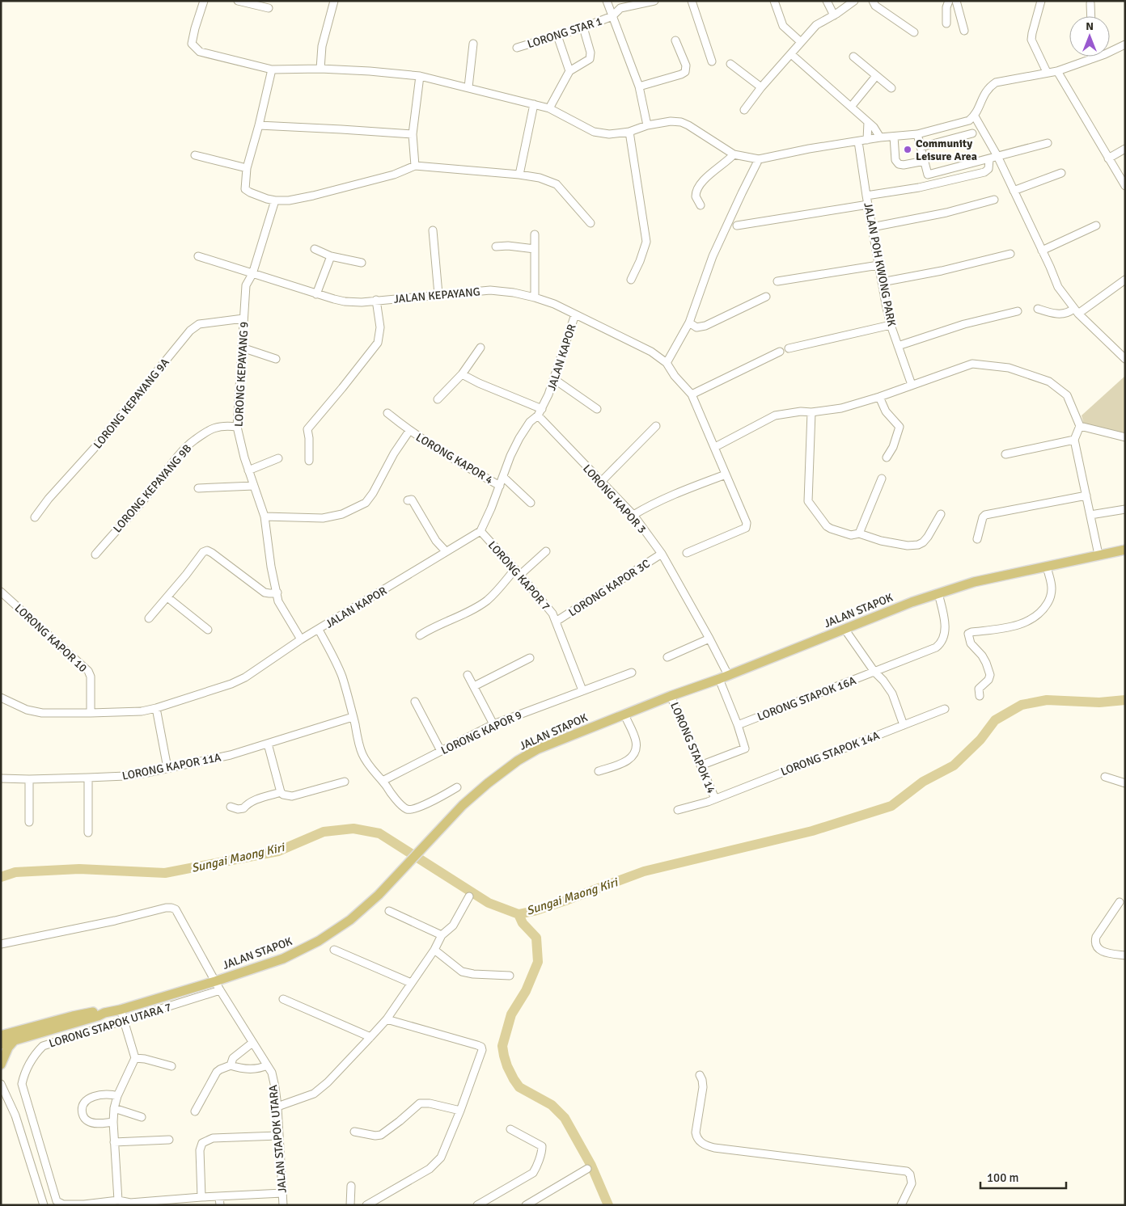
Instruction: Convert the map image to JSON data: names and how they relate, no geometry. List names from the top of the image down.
{
  "streets": {
    "main road": ["JALAN STAPOK"],
    "street": [
      "LORONG STAR 1",
      "JALAN POH KWONG PARK",
      "JALAN KEPAYANG",
      "JALAN KAPOR",
      "LORONG KEPAYANG 9",
      "LORONG KEPAYANG 9A",
      "LORONG KAPOR 4",
      "LORONG KEPAYANG 9B",
      "LORONG KAPOR 3",
      "LORONG KAPOR 7",
      "LORONG KAPOR 3C",
      "LORONG KAPOR 10",
      "LORONG STAPOK 16A",
      "LORONG KAPOR 9",
      "LORONG STAPOK 14",
      "LORONG STAPOK 14A",
      "LORONG KAPOR 11A",
      "LORONG STAPOK UTARA 7",
      "JALAN STAPOK UTARA"
    ]
  },
  "crossings": [
    ["JALAN KEPAYANG", "JALAN KAPOR"],
    ["JALAN KEPAYANG", "LORONG KEPAYANG 9"],
    ["JALAN KAPOR", "LORONG KEPAYANG 9"],
    ["JALAN KAPOR", "LORONG KAPOR 4"],
    ["JALAN KAPOR", "LORONG KAPOR 3"],
    ["JALAN KAPOR", "LORONG KAPOR 7"],
    ["JALAN KAPOR", "LORONG KAPOR 10"],
    ["LORONG KEPAYANG 9", "LORONG KEPAYANG 9A"],
    ["LORONG KEPAYANG 9", "LORONG KAPOR 4"],
    ["LORONG KEPAYANG 9", "LORONG KEPAYANG 9B"],
    ["LORONG KAPOR 3", "LORONG KAPOR 3C"],
    ["LORONG KAPOR 3", "JALAN STAPOK"],
    ["LORONG KAPOR 3", "LORONG STAPOK 16A"],
    ["LORONG KAPOR 3", "LORONG STAPOK 14"],
    ["LORONG KAPOR 7", "LORONG KAPOR 3C"],
    ["LORONG KAPOR 7", "LORONG KAPOR 9"],
    ["JALAN STAPOK", "LORONG STAPOK 16A"],
    ["JALAN STAPOK", "LORONG STAPOK 14"],
    ["JALAN STAPOK", "JALAN STAPOK UTARA"],
    ["LORONG STAPOK 14", "LORONG STAPOK 14A"],
    ["LORONG STAPOK UTARA 7", "JALAN STAPOK UTARA"]
  ],
  "water": ["Sungai Maong Kiri"],
  "places": ["Community Leisure Area"],
  "scale_bar": "100 m",
  "north": "top"
}
